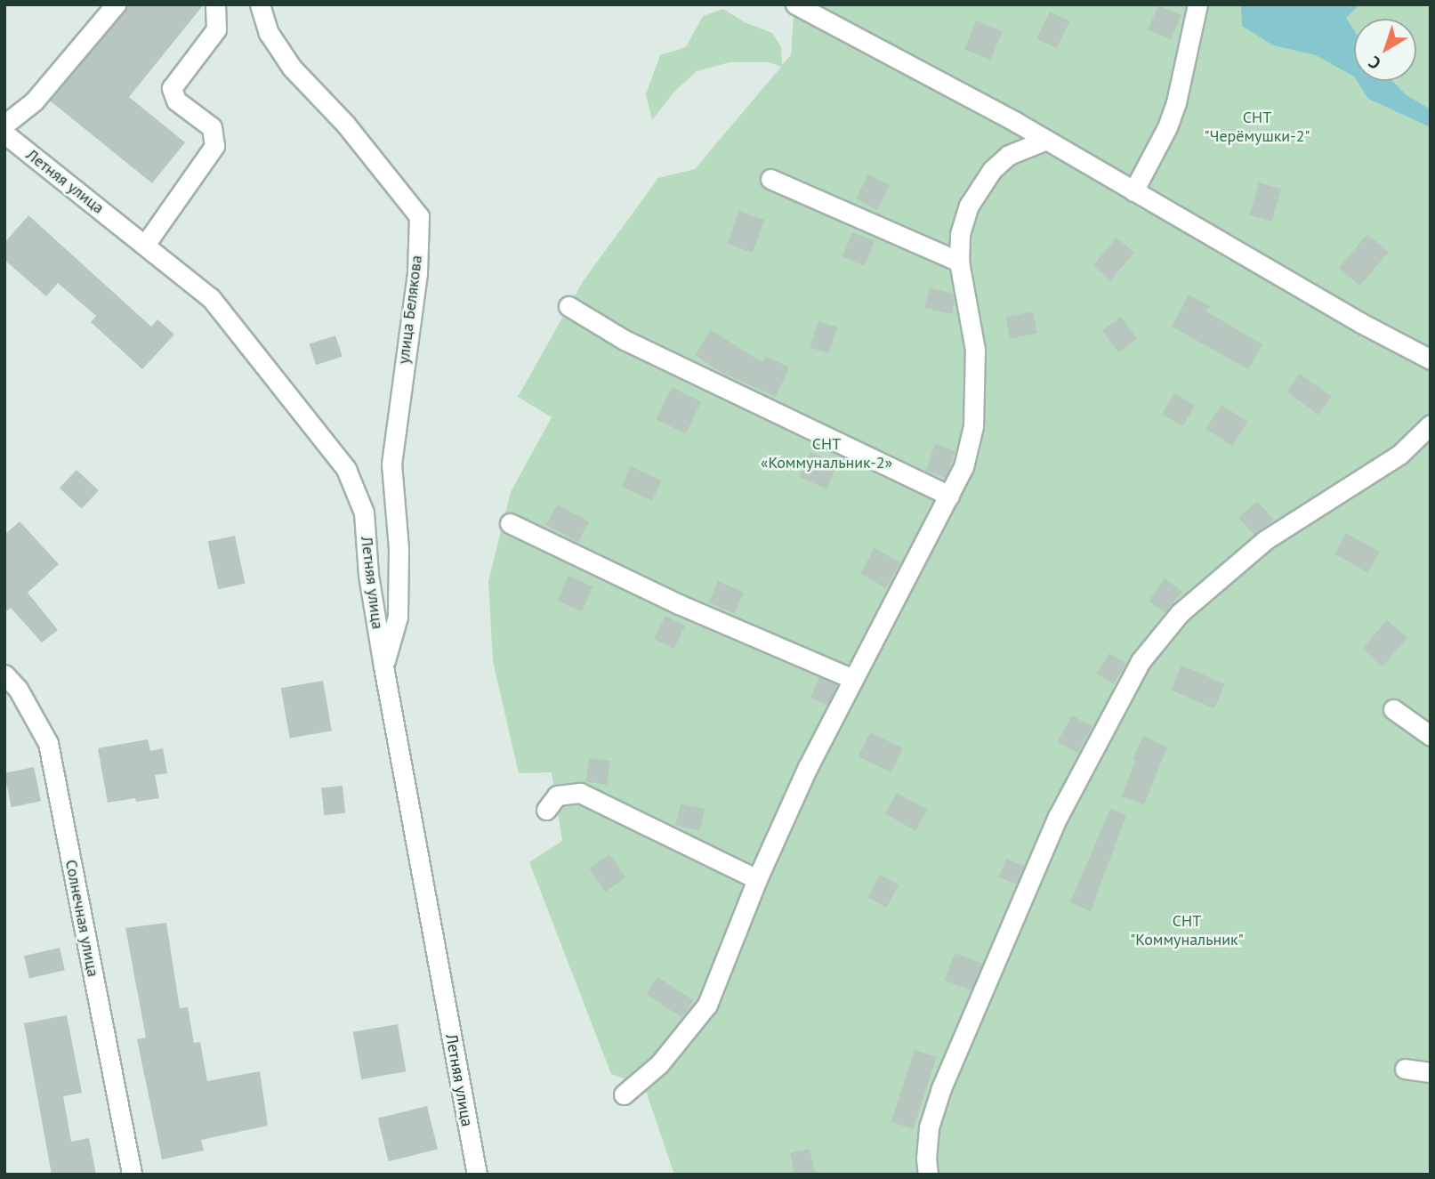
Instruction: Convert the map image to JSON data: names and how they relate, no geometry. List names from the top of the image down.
{
  "streets": {
    "street": ["Летняя улица", "улица Белякова", "Солнечная улица"]
  },
  "crossings": [
    ["Летняя улица", "улица Белякова"]
  ],
  "parks": ["СНТ \"Черёмушки-2\"", "СНТ «Коммунальник-2»", "СНТ \"Коммунальник\""],
  "north": "bottom left"
}
